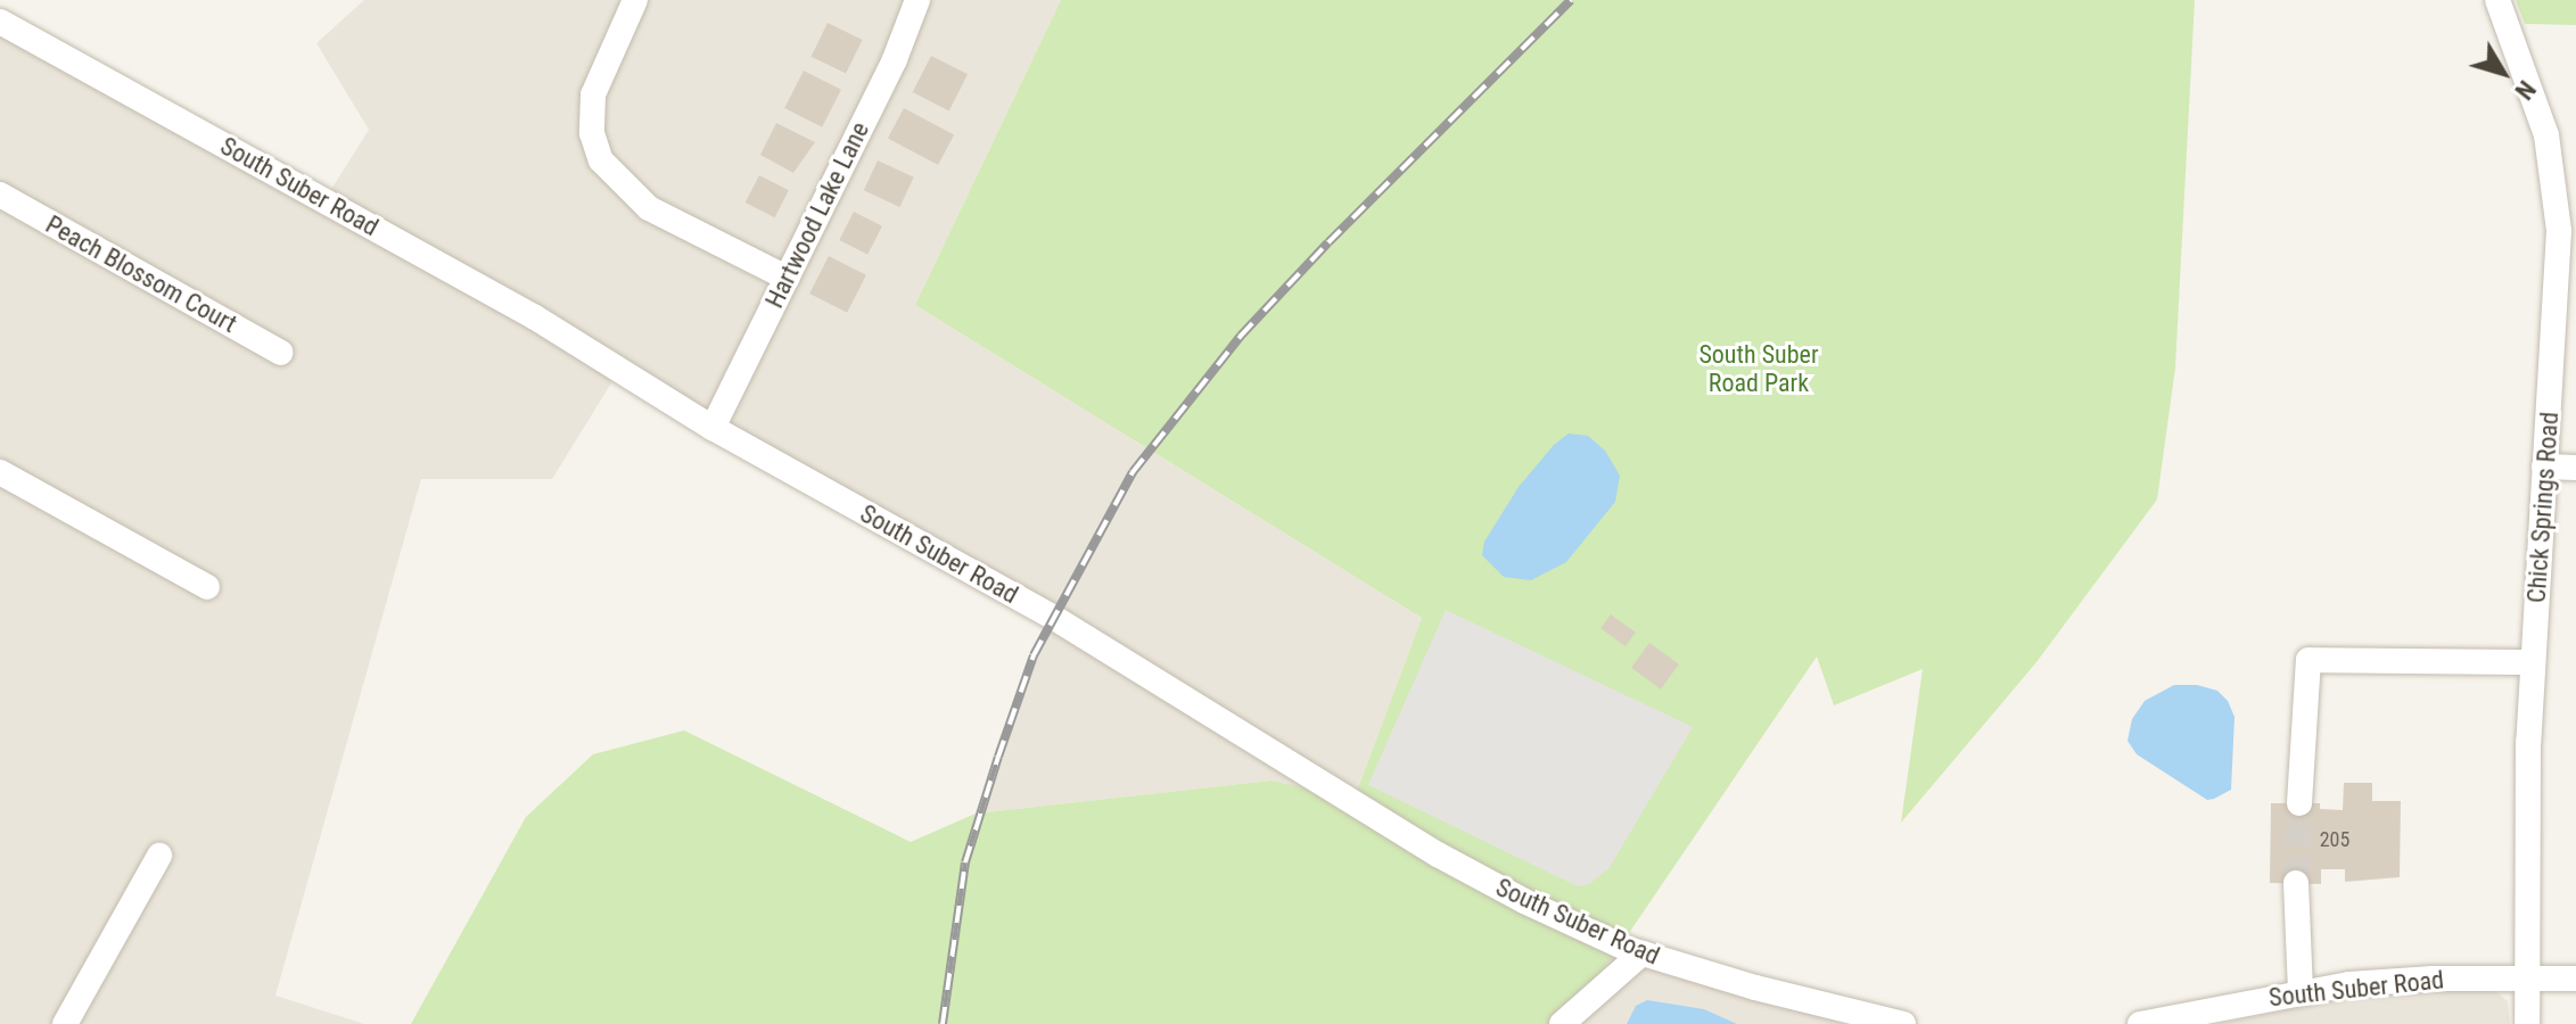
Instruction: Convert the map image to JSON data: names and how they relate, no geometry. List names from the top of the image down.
{
  "streets": {
    "street": [
      "South Suber Road",
      "Hartwood Lake Lane",
      "Peach Blossom Court",
      "Chick Springs Road"
    ]
  },
  "crossings": [
    ["South Suber Road", "Hartwood Lake Lane"],
    ["South Suber Road", "Chick Springs Road"]
  ],
  "parks": ["South Suber Road Park"],
  "house_numbers": ["205"],
  "north": "bottom right"
}
